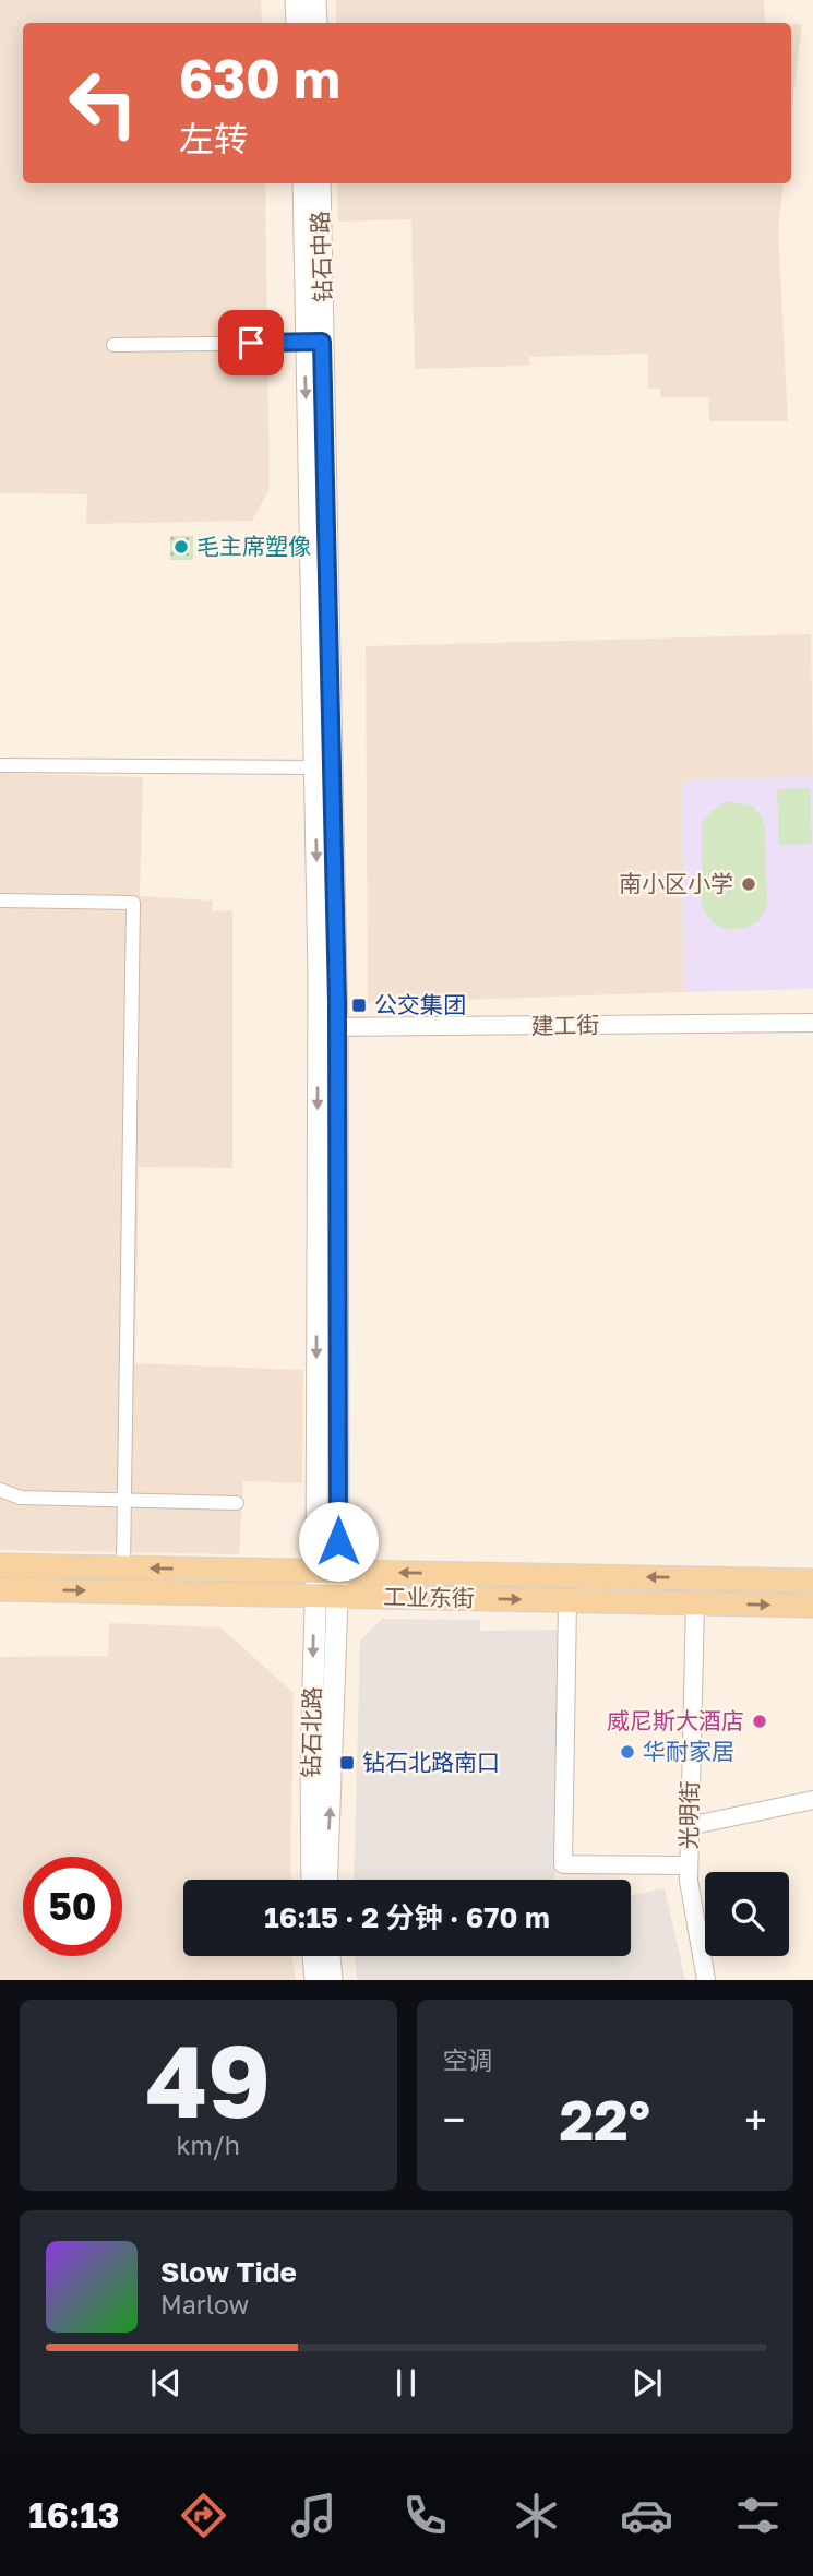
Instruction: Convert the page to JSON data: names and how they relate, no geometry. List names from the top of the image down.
{
  "streets": {
    "main road": ["钻石中路", "工业东街", "钻石北路"],
    "street": ["建工街", "光明街"]
  },
  "crossings": [
    ["钻石中路", "建工街"],
    ["钻石中路", "工业东街"],
    ["钻石中路", "钻石北路"],
    ["工业东街", "钻石北路"],
    ["工业东街", "光明街"]
  ],
  "places": {
    "other": [
      "毛主席塑像",
      "南小区小学",
      "威尼斯大酒店",
      "华耐家居"
    ],
    "transit": ["公交集团", "钻石北路南口"]
  },
  "page": {
    "turn": ["630 m", "左转"],
    "limit": "50",
    "trip": "16:15 · 2 分钟 · 670 m",
    "tile": [
      ["49", "km/h"],
      "空调"
    ],
    "heat": ["−", "22°", "+"],
    "song": ["Slow Tide", "Marlow"],
    "tabs": "16:13"
  }
}
